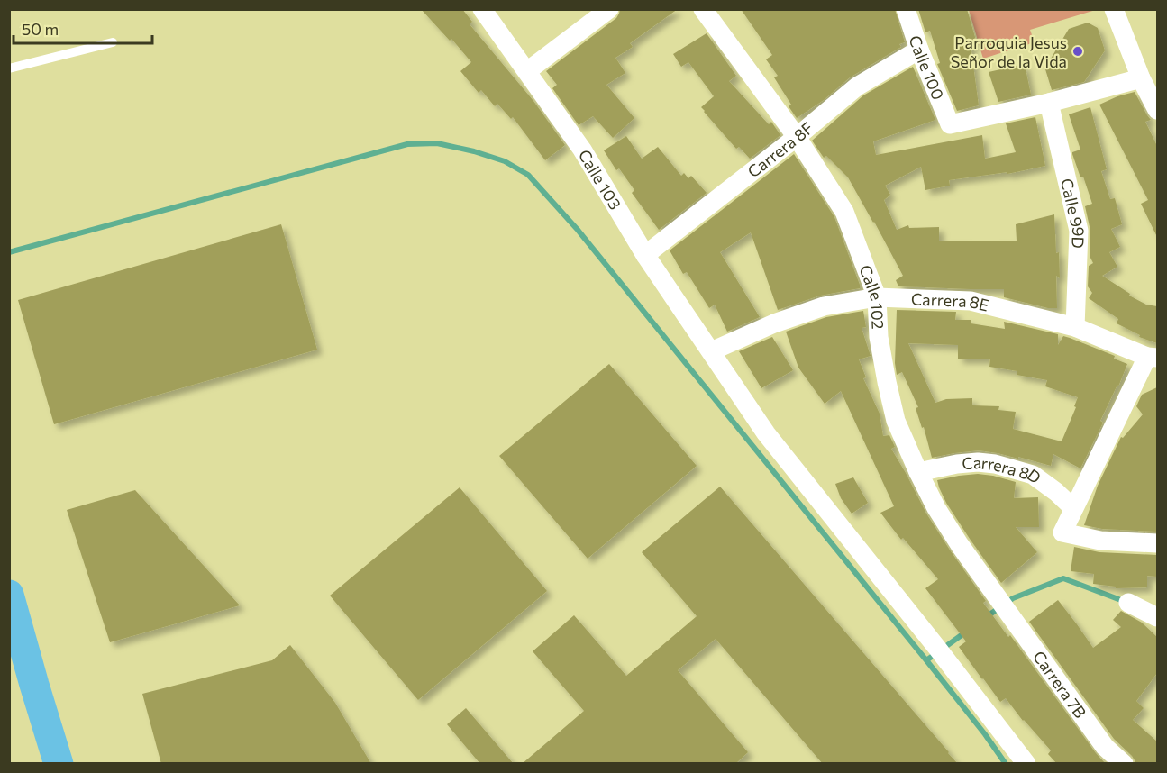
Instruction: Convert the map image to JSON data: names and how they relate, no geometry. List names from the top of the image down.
{
  "streets": {
    "street": [
      "Calle 100",
      "Carrera 8F",
      "Calle 103",
      "Calle 99D",
      "Calle 102",
      "Carrera 8E",
      "Carrera 8D",
      "Carrera 7B"
    ]
  },
  "crossings": [
    ["Calle 100", "Carrera 8F"],
    ["Calle 100", "Calle 99D"],
    ["Carrera 8F", "Calle 103"],
    ["Carrera 8F", "Calle 102"],
    ["Calle 103", "Carrera 8E"],
    ["Calle 99D", "Carrera 8E"],
    ["Calle 102", "Carrera 8E"],
    ["Calle 102", "Carrera 8D"],
    ["Calle 102", "Carrera 7B"]
  ],
  "places": ["Parroquia Jesus Señor de la Vida"],
  "scale_bar": "50 m"
}
